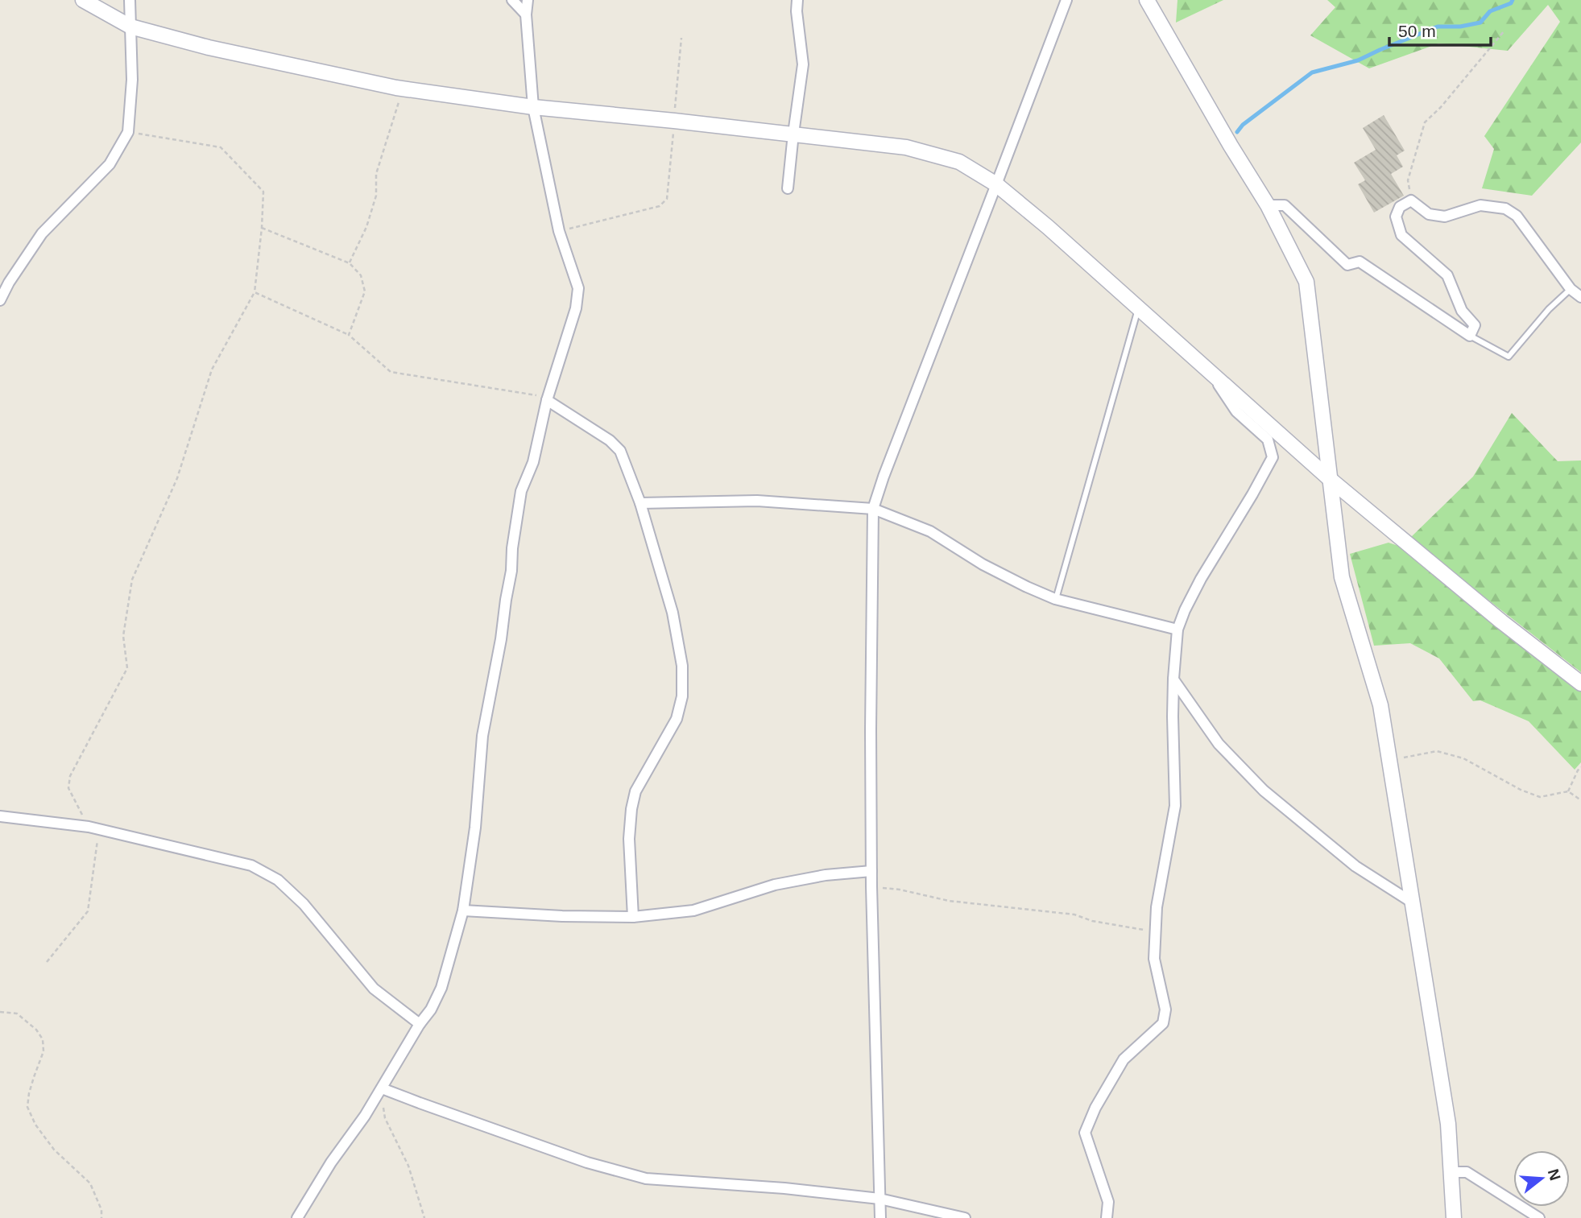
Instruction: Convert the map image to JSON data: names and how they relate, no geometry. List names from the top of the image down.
{
  "scale_bar": "50 m",
  "north": "right"
}
